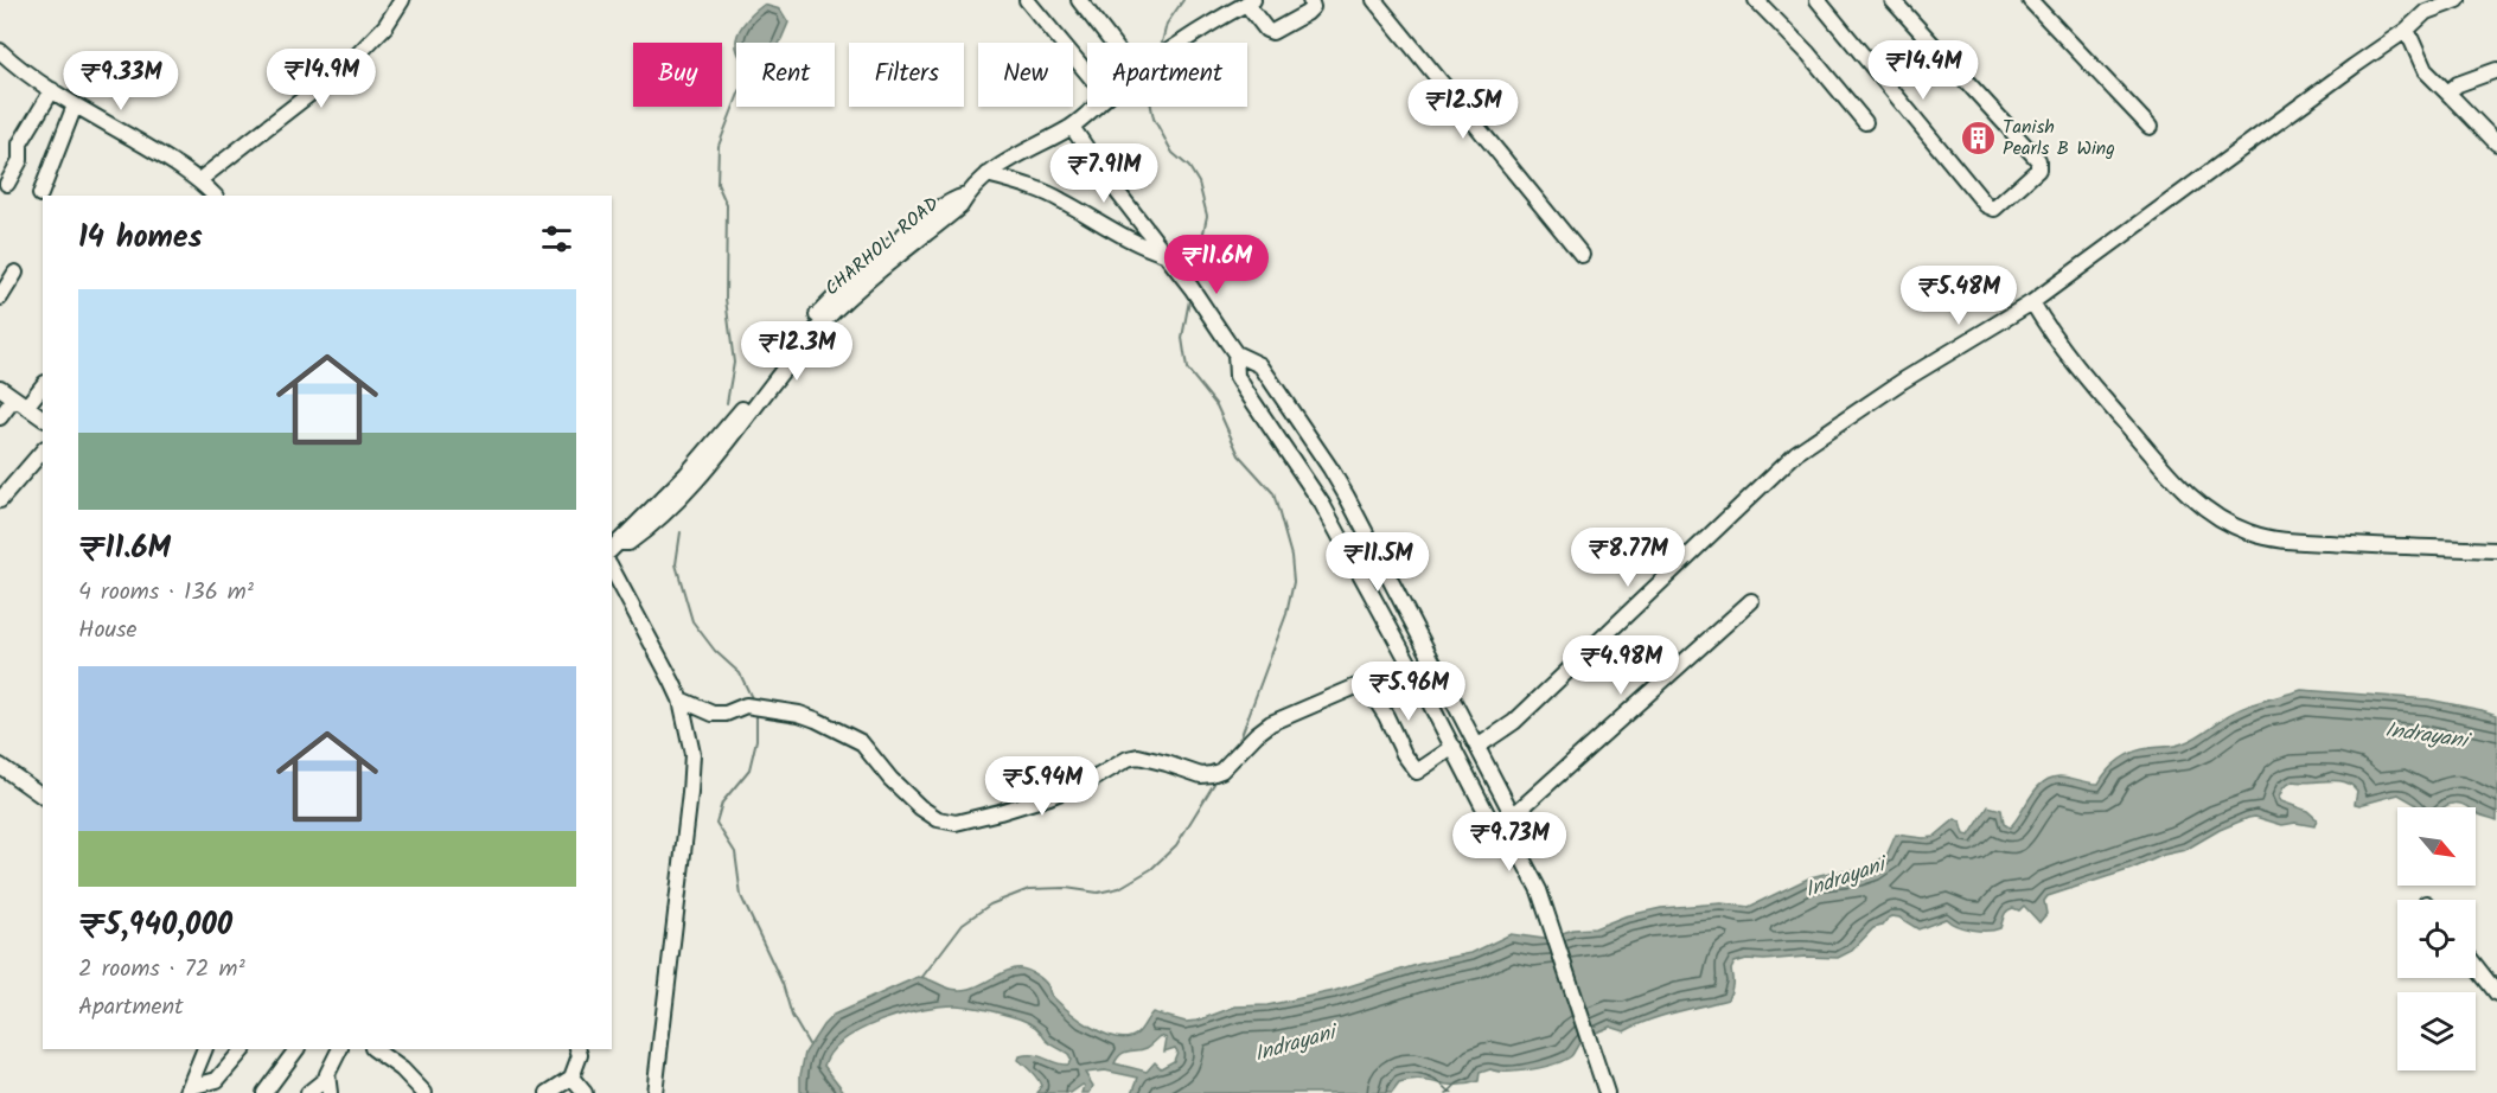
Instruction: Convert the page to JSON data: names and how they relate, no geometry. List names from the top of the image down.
{
  "streets": {
    "street": ["CHARHOLI ROAD"]
  },
  "water": ["Indrayani"],
  "places": {
    "building": ["Tanish Pearls B Wing"]
  },
  "north": "bottom right",
  "page": {
    "price": [
      "₹14.4M",
      "₹14.9M",
      "₹9.33M",
      "₹12.5M",
      "₹7.91M",
      "₹11.6M",
      "₹5.48M",
      "₹12.3M",
      "₹8.77M",
      "₹11.5M",
      "₹4.98M",
      "₹5.96M",
      "₹5.94M",
      "₹9.73M"
    ],
    "chip": [
      "Buy",
      "Rent",
      "Filters",
      "New",
      "Apartment"
    ],
    "heading": "14 homes",
    "list": [
      {
        "name": "₹11.6M",
        "note": "4 rooms · 136 m² · House"
      },
      {
        "name": "₹5,940,000",
        "note": "2 rooms · 72 m² · Apartment"
      }
    ]
  }
}
